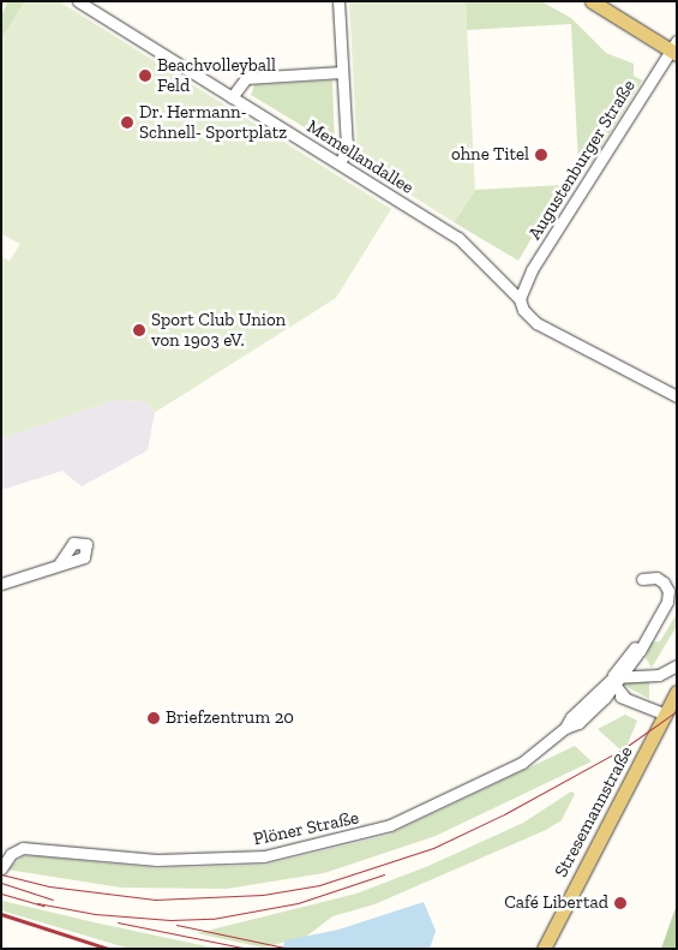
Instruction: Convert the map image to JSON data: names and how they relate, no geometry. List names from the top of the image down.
{
  "streets": {
    "main road": ["Stresemannstraße"],
    "street": ["Memellandallee", "Augustenburger Straße", "Plöner Straße"]
  },
  "crossings": [
    ["Memellandallee", "Augustenburger Straße"]
  ],
  "places": [
    "Beachvolleyball Feld",
    "Dr. Hermann- Schnell- Sportplatz",
    "ohne Titel",
    "Sport Club Union von 1903 eV.",
    "Briefzentrum 20",
    "Café Libertad"
  ]
}
